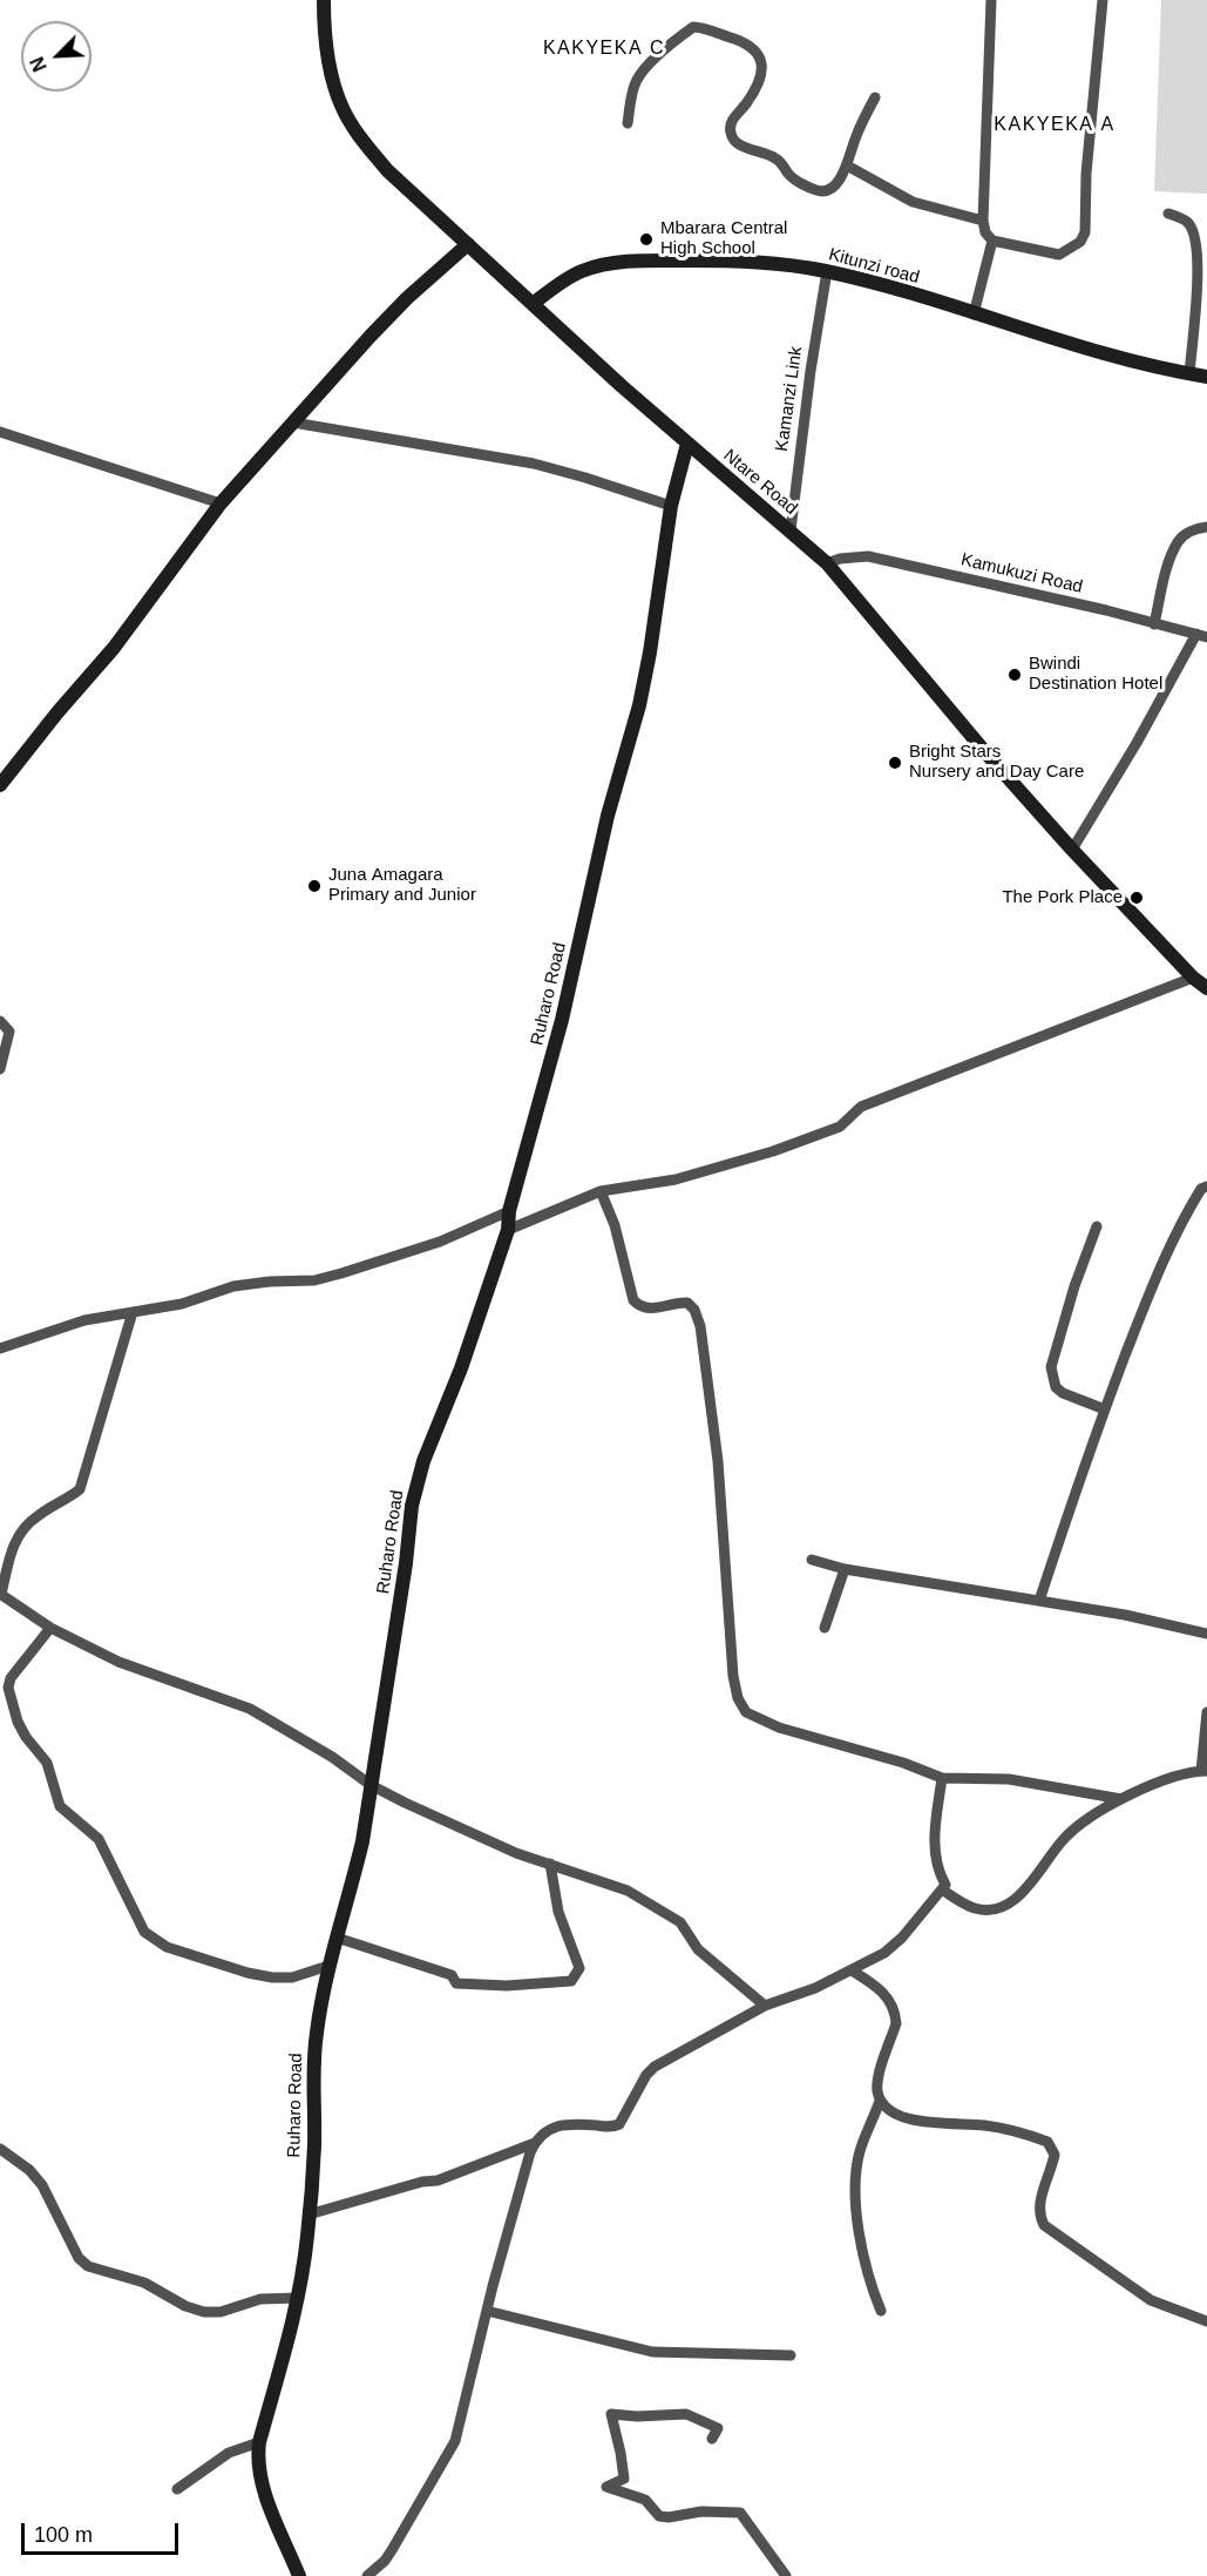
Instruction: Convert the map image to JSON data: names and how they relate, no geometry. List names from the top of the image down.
{
  "streets": {
    "street": [
      "Kitunzi road",
      "Kamanzi Link",
      "Ntare Road",
      "Kamukuzi Road",
      "Ruharo Road"
    ]
  },
  "crossings": [
    ["Kitunzi road", "Kamanzi Link"],
    ["Kitunzi road", "Ntare Road"],
    ["Kamanzi Link", "Ntare Road"],
    ["Ntare Road", "Kamukuzi Road"],
    ["Ntare Road", "Ruharo Road"]
  ],
  "districts": ["KAKYEKA C", "KAKYEKA A"],
  "places": [
    "Mbarara Central High School",
    "Bwindi Destination Hotel",
    "Bright Stars Nursery and Day Care",
    "Juna Amagara Primary and Junior",
    "The Pork Place"
  ],
  "scale_bar": "100 m",
  "north": "bottom left"
}
